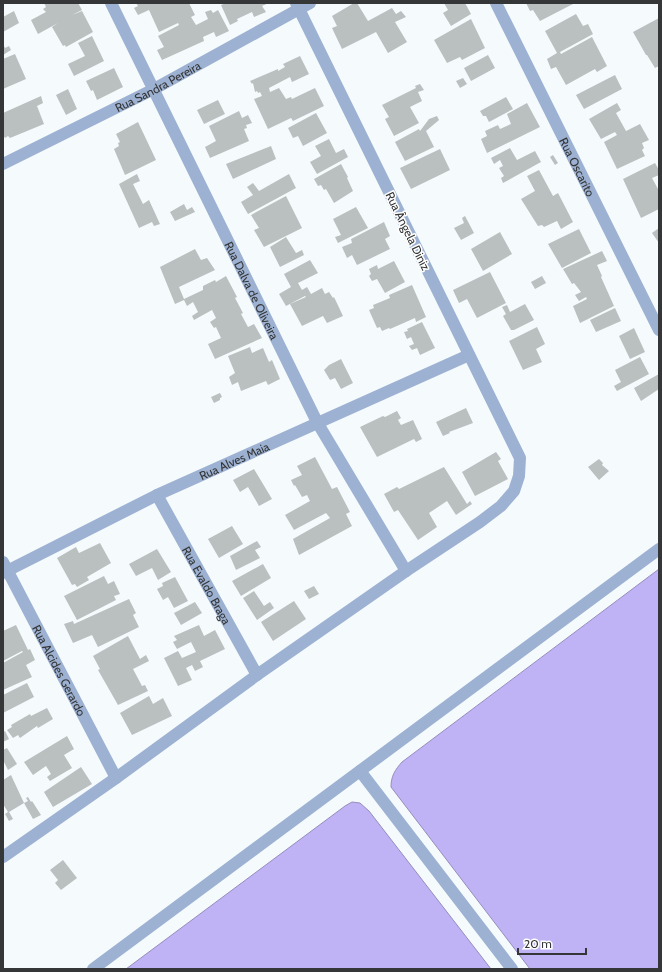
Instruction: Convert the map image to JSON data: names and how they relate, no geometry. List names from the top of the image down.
{
  "streets": {
    "street": [
      "Rua Sandra Pereira",
      "Rua Oscarito",
      "Rua Ângela Diniz",
      "Rua Dalva de Oliveira",
      "Rua Alves Maia",
      "Rua Evaldo Braga",
      "Rua Alcides Gerardo"
    ]
  },
  "crossings": [
    ["Rua Sandra Pereira", "Rua Ângela Diniz"],
    ["Rua Sandra Pereira", "Rua Dalva de Oliveira"],
    ["Rua Ângela Diniz", "Rua Dalva de Oliveira"],
    ["Rua Ângela Diniz", "Rua Alves Maia"],
    ["Rua Dalva de Oliveira", "Rua Alves Maia"],
    ["Rua Alves Maia", "Rua Evaldo Braga"],
    ["Rua Alves Maia", "Rua Alcides Gerardo"]
  ],
  "scale_bar": "20 m"
}
